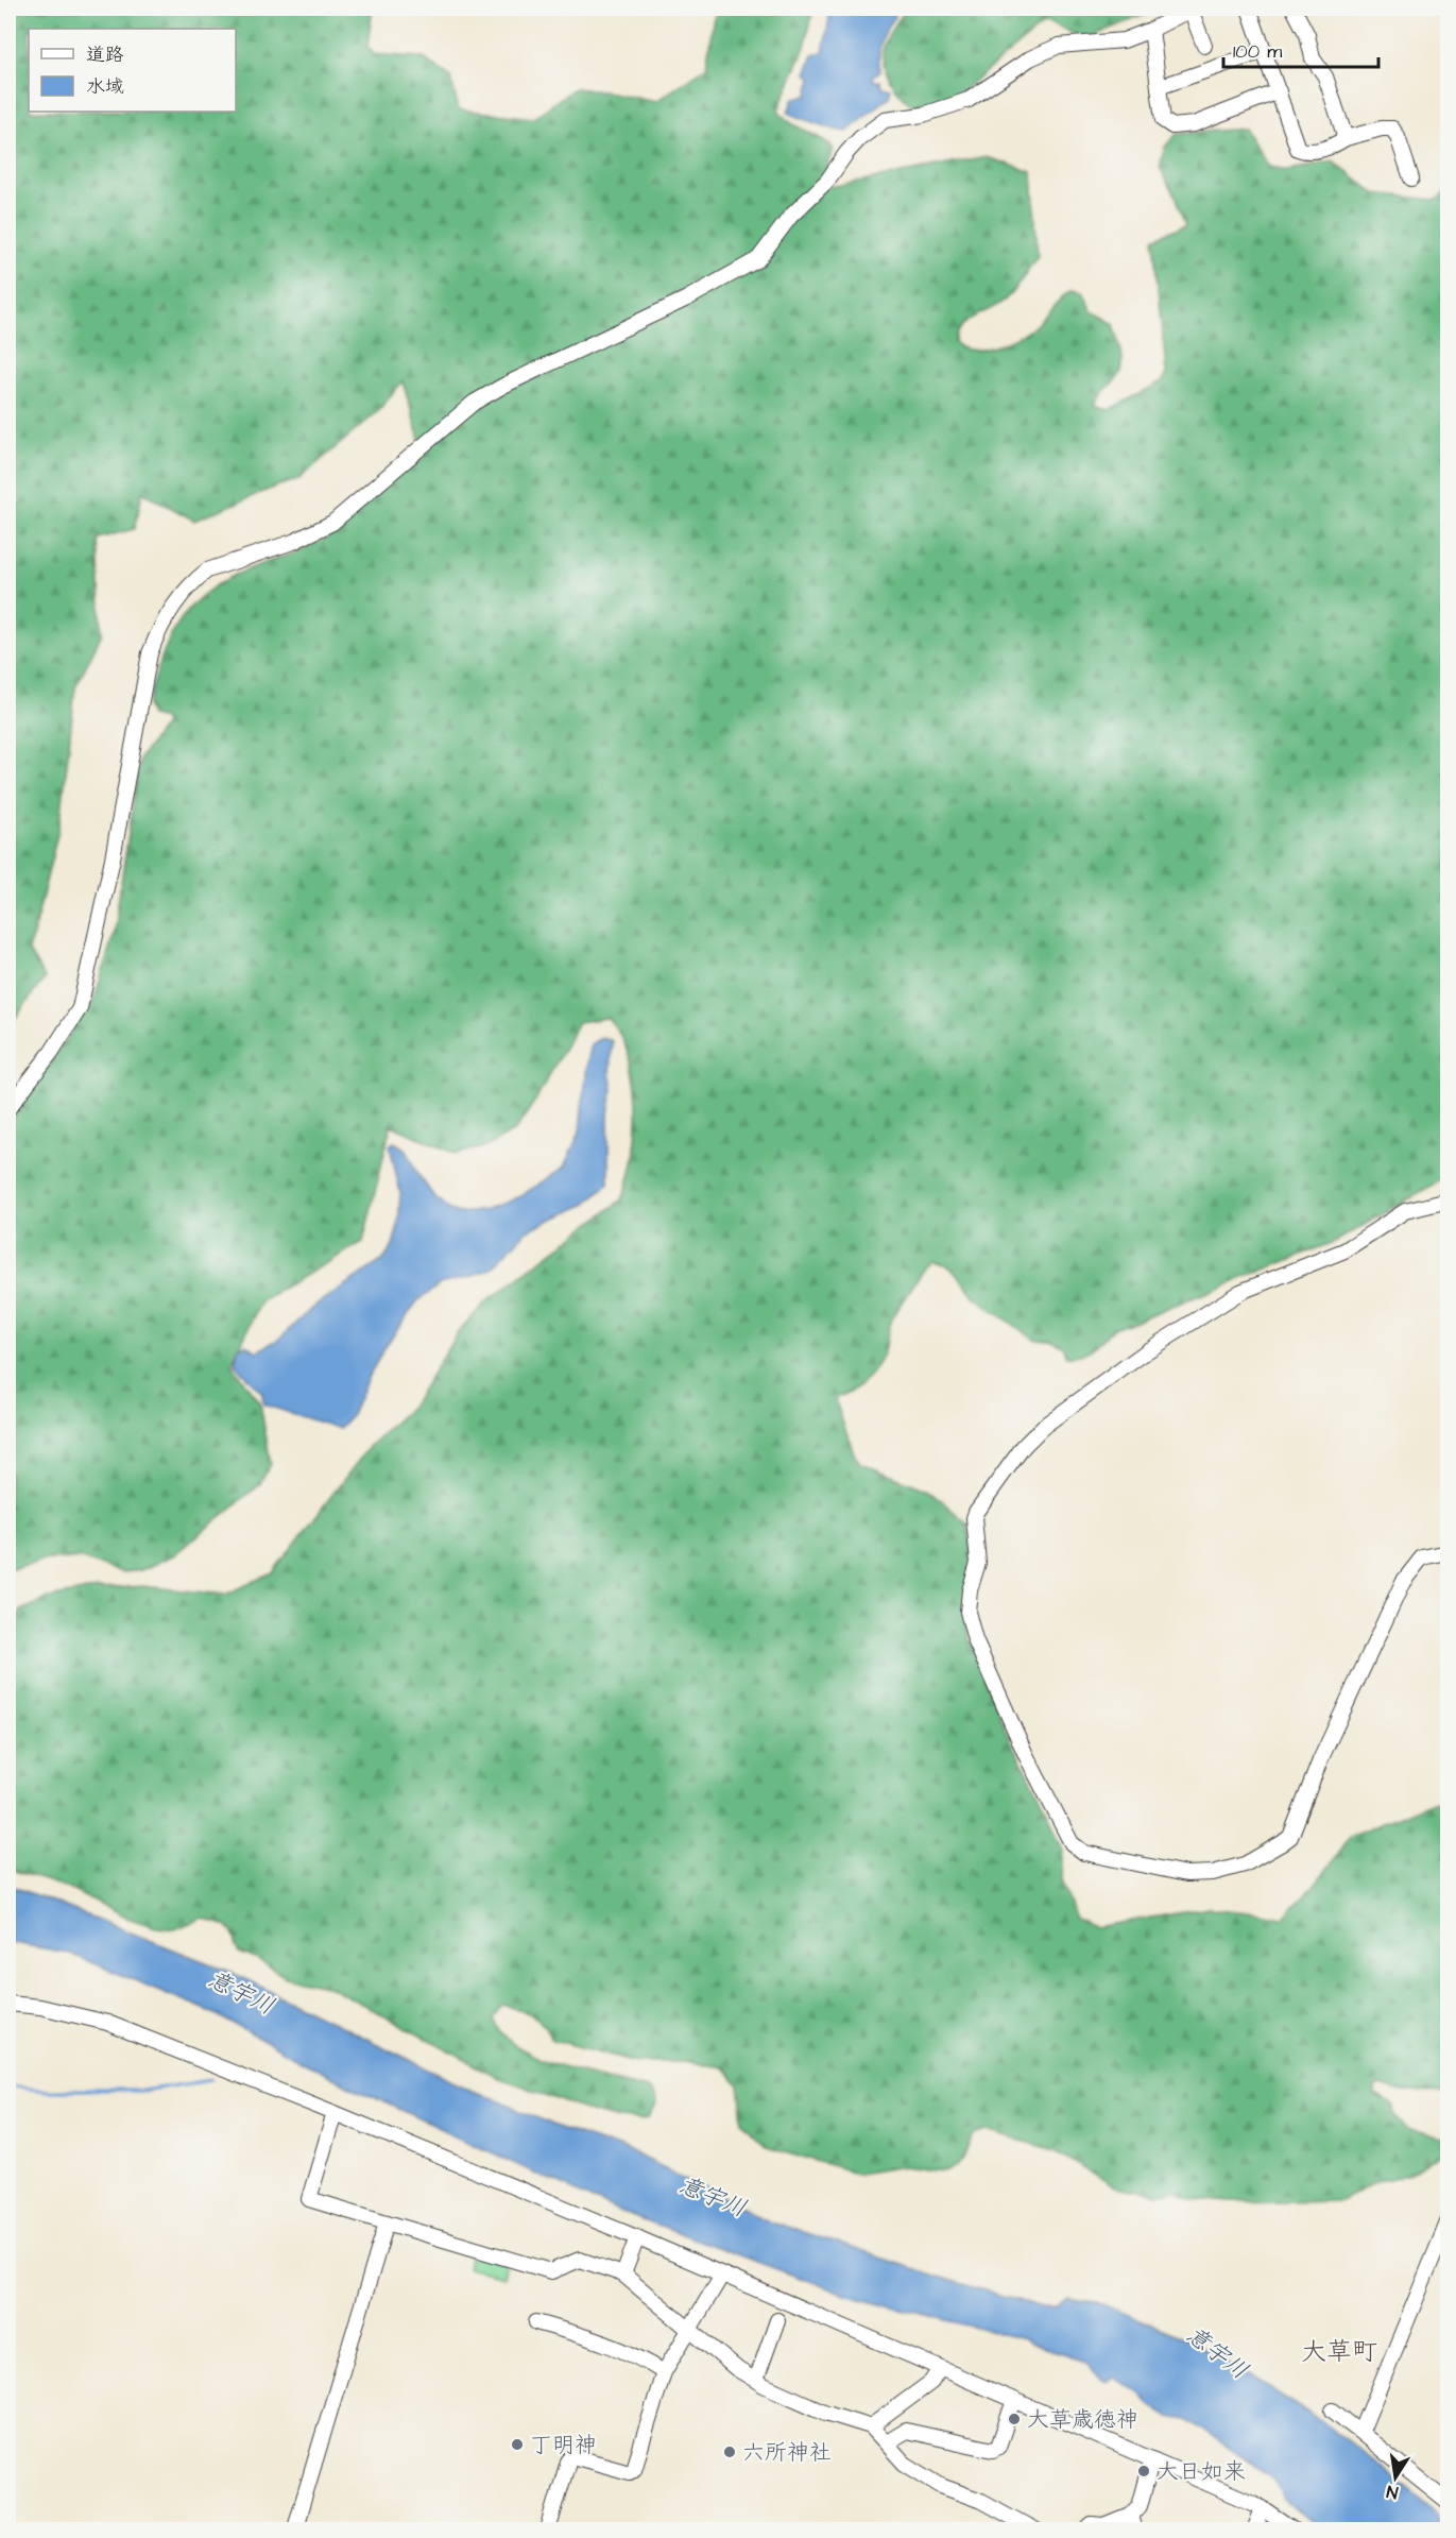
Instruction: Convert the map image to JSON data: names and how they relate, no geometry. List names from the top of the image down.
{
  "districts": ["大草町"],
  "water": ["意宇川"],
  "places": [
    "大草歳徳神",
    "丁明神",
    "六所神社",
    "大日如来"
  ],
  "legend": ["道路", "水域"],
  "scale_bar": "100 m",
  "north": "bottom"
}
